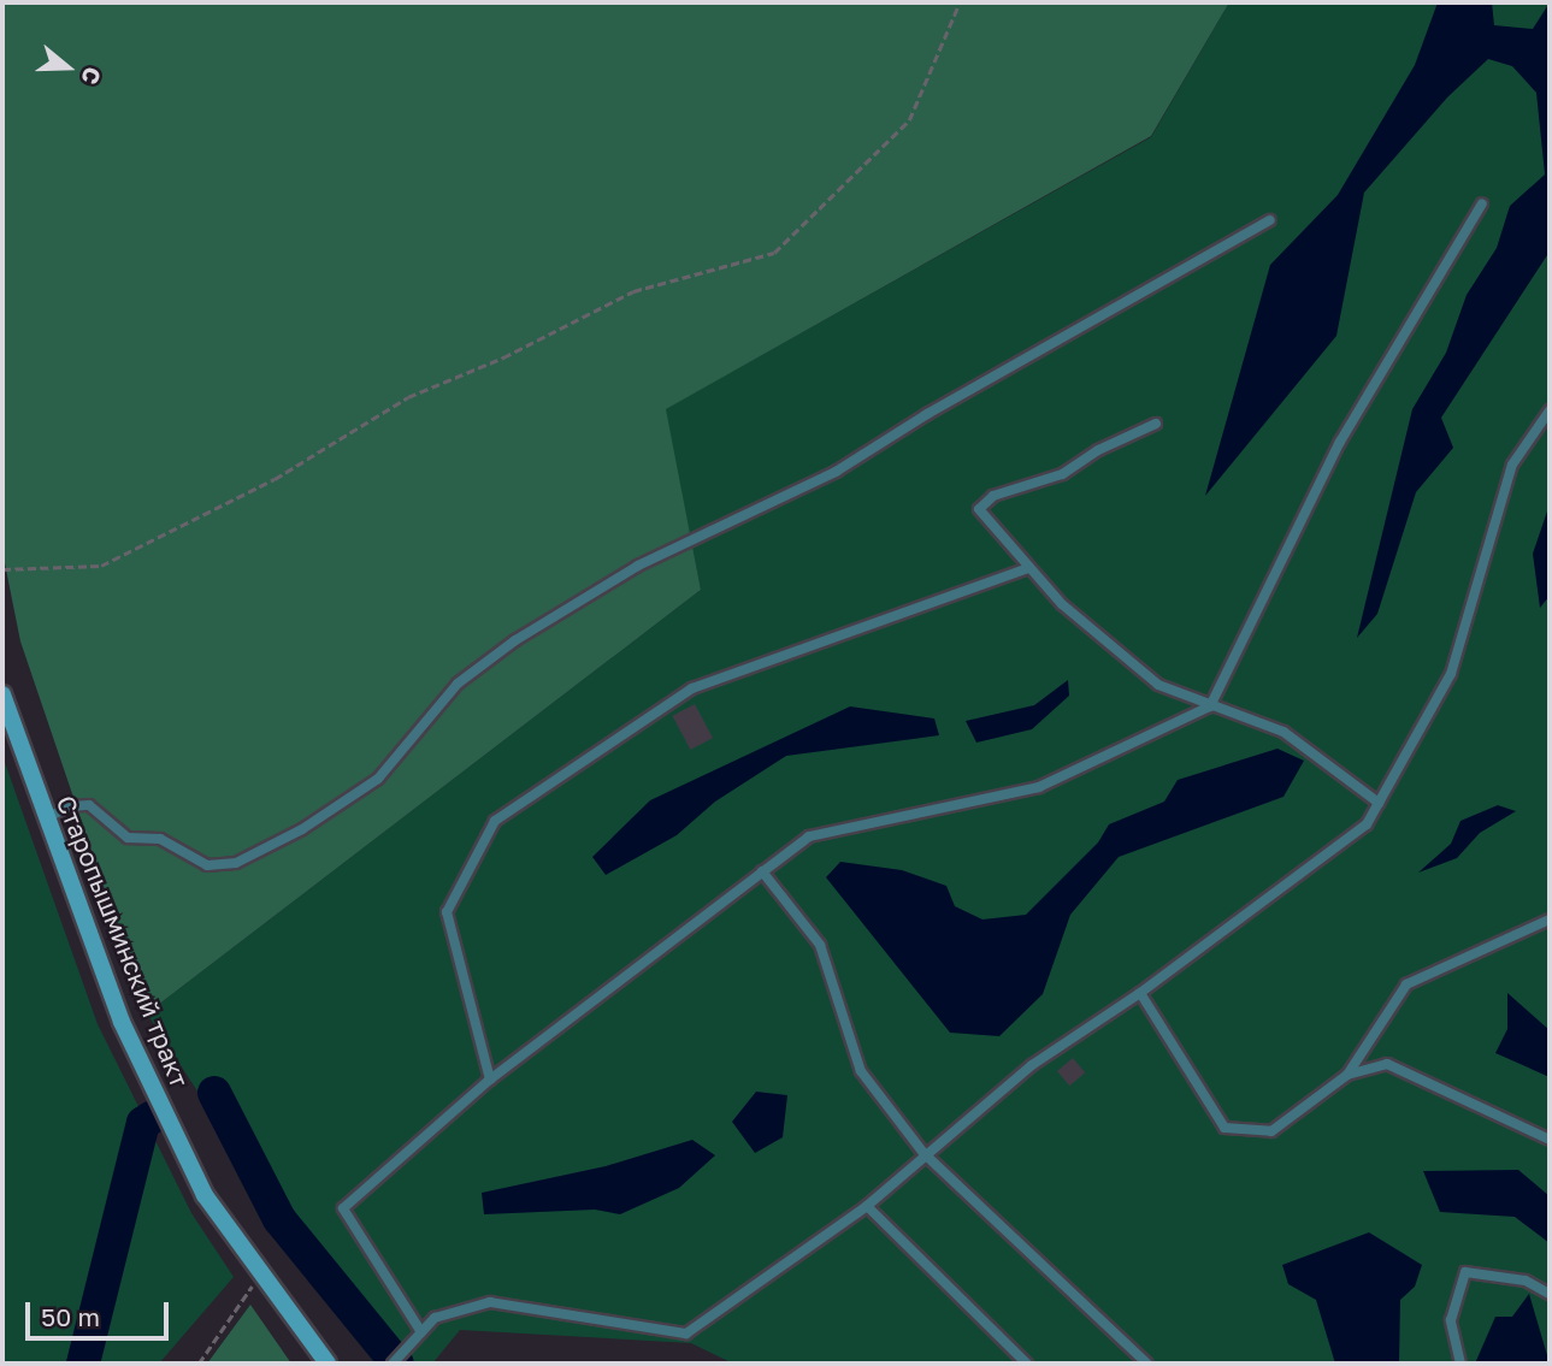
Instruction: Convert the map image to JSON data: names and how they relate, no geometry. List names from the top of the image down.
{
  "streets": {
    "street": ["Старопышминский тракт"]
  },
  "scale_bar": "50 m",
  "north": "right"
}
